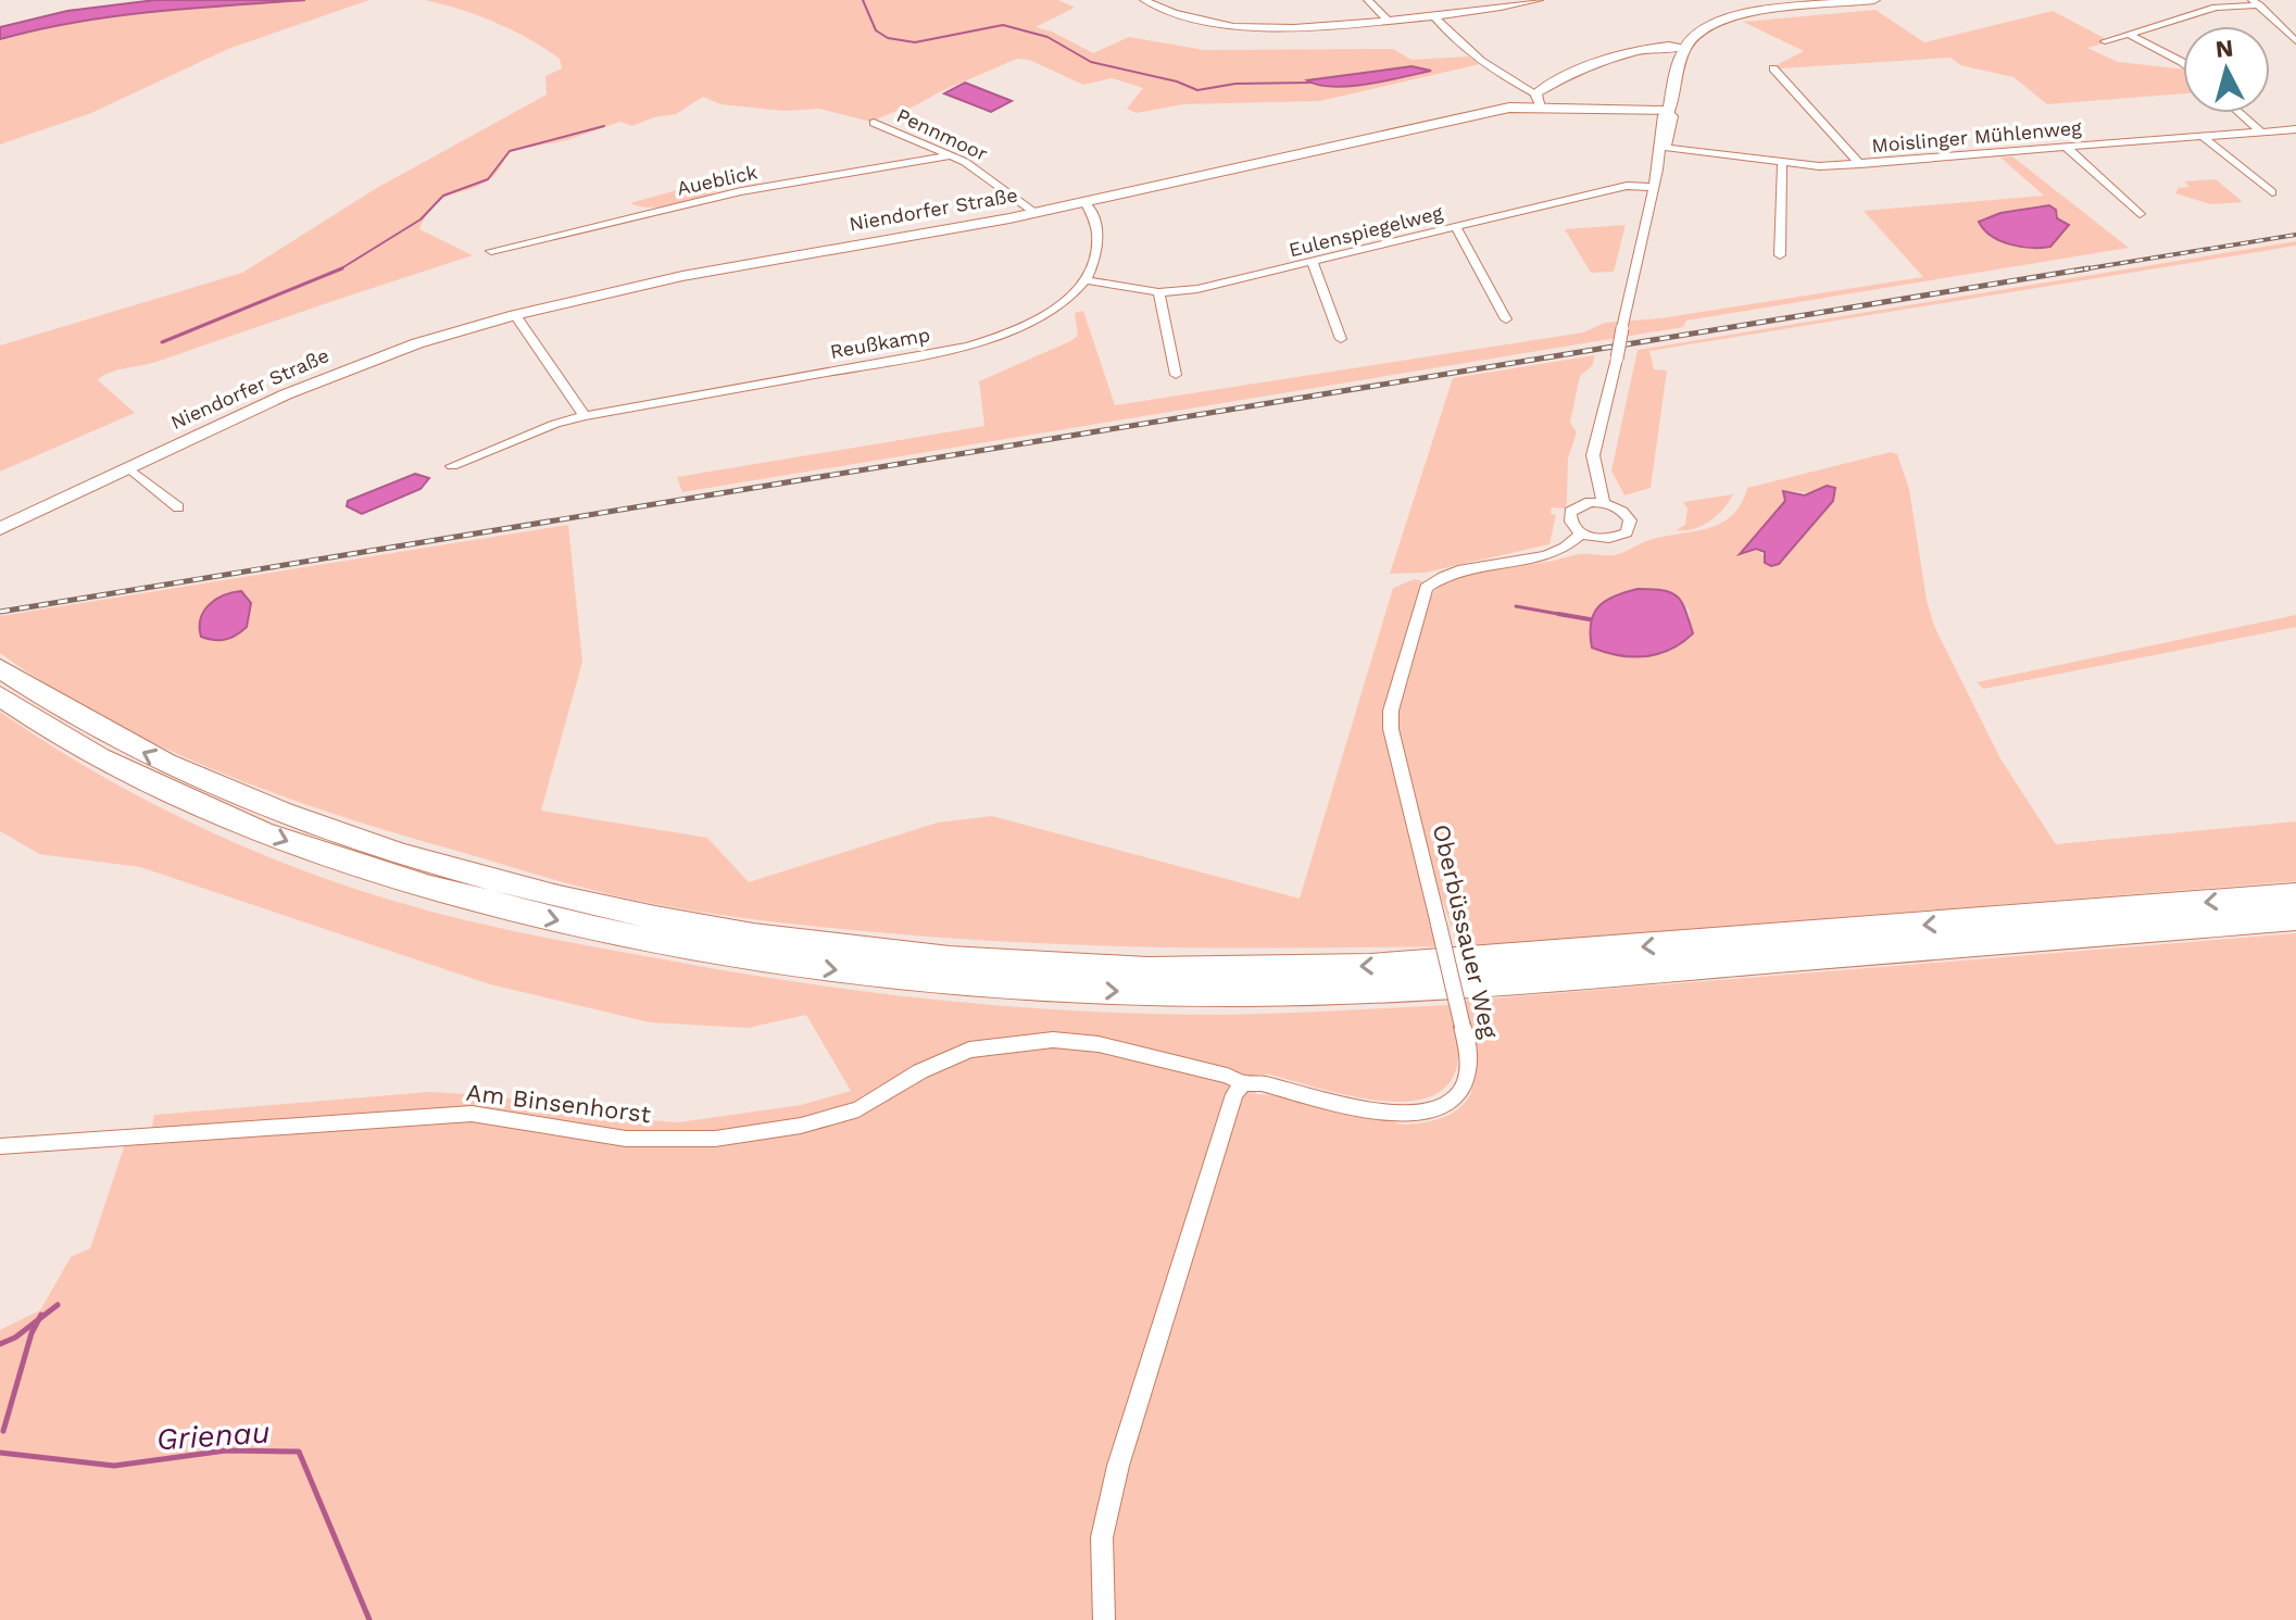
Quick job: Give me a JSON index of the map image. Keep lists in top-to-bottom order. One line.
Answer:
{"streets":{"main road":["Niendorfer Straße"],"street":["Pennmoor","Moislinger Mühlenweg","Aueblick","Eulenspiegelweg","Reußkamp","Oberbüssauer Weg","Am Binsenhorst"]},"crossings":[["Pennmoor","Aueblick"],["Pennmoor","Niendorfer Straße"],["Niendorfer Straße","Reußkamp"],["Eulenspiegelweg","Reußkamp"],["Oberbüssauer Weg","Am Binsenhorst"]],"water":["Grienau"],"north":"top"}
